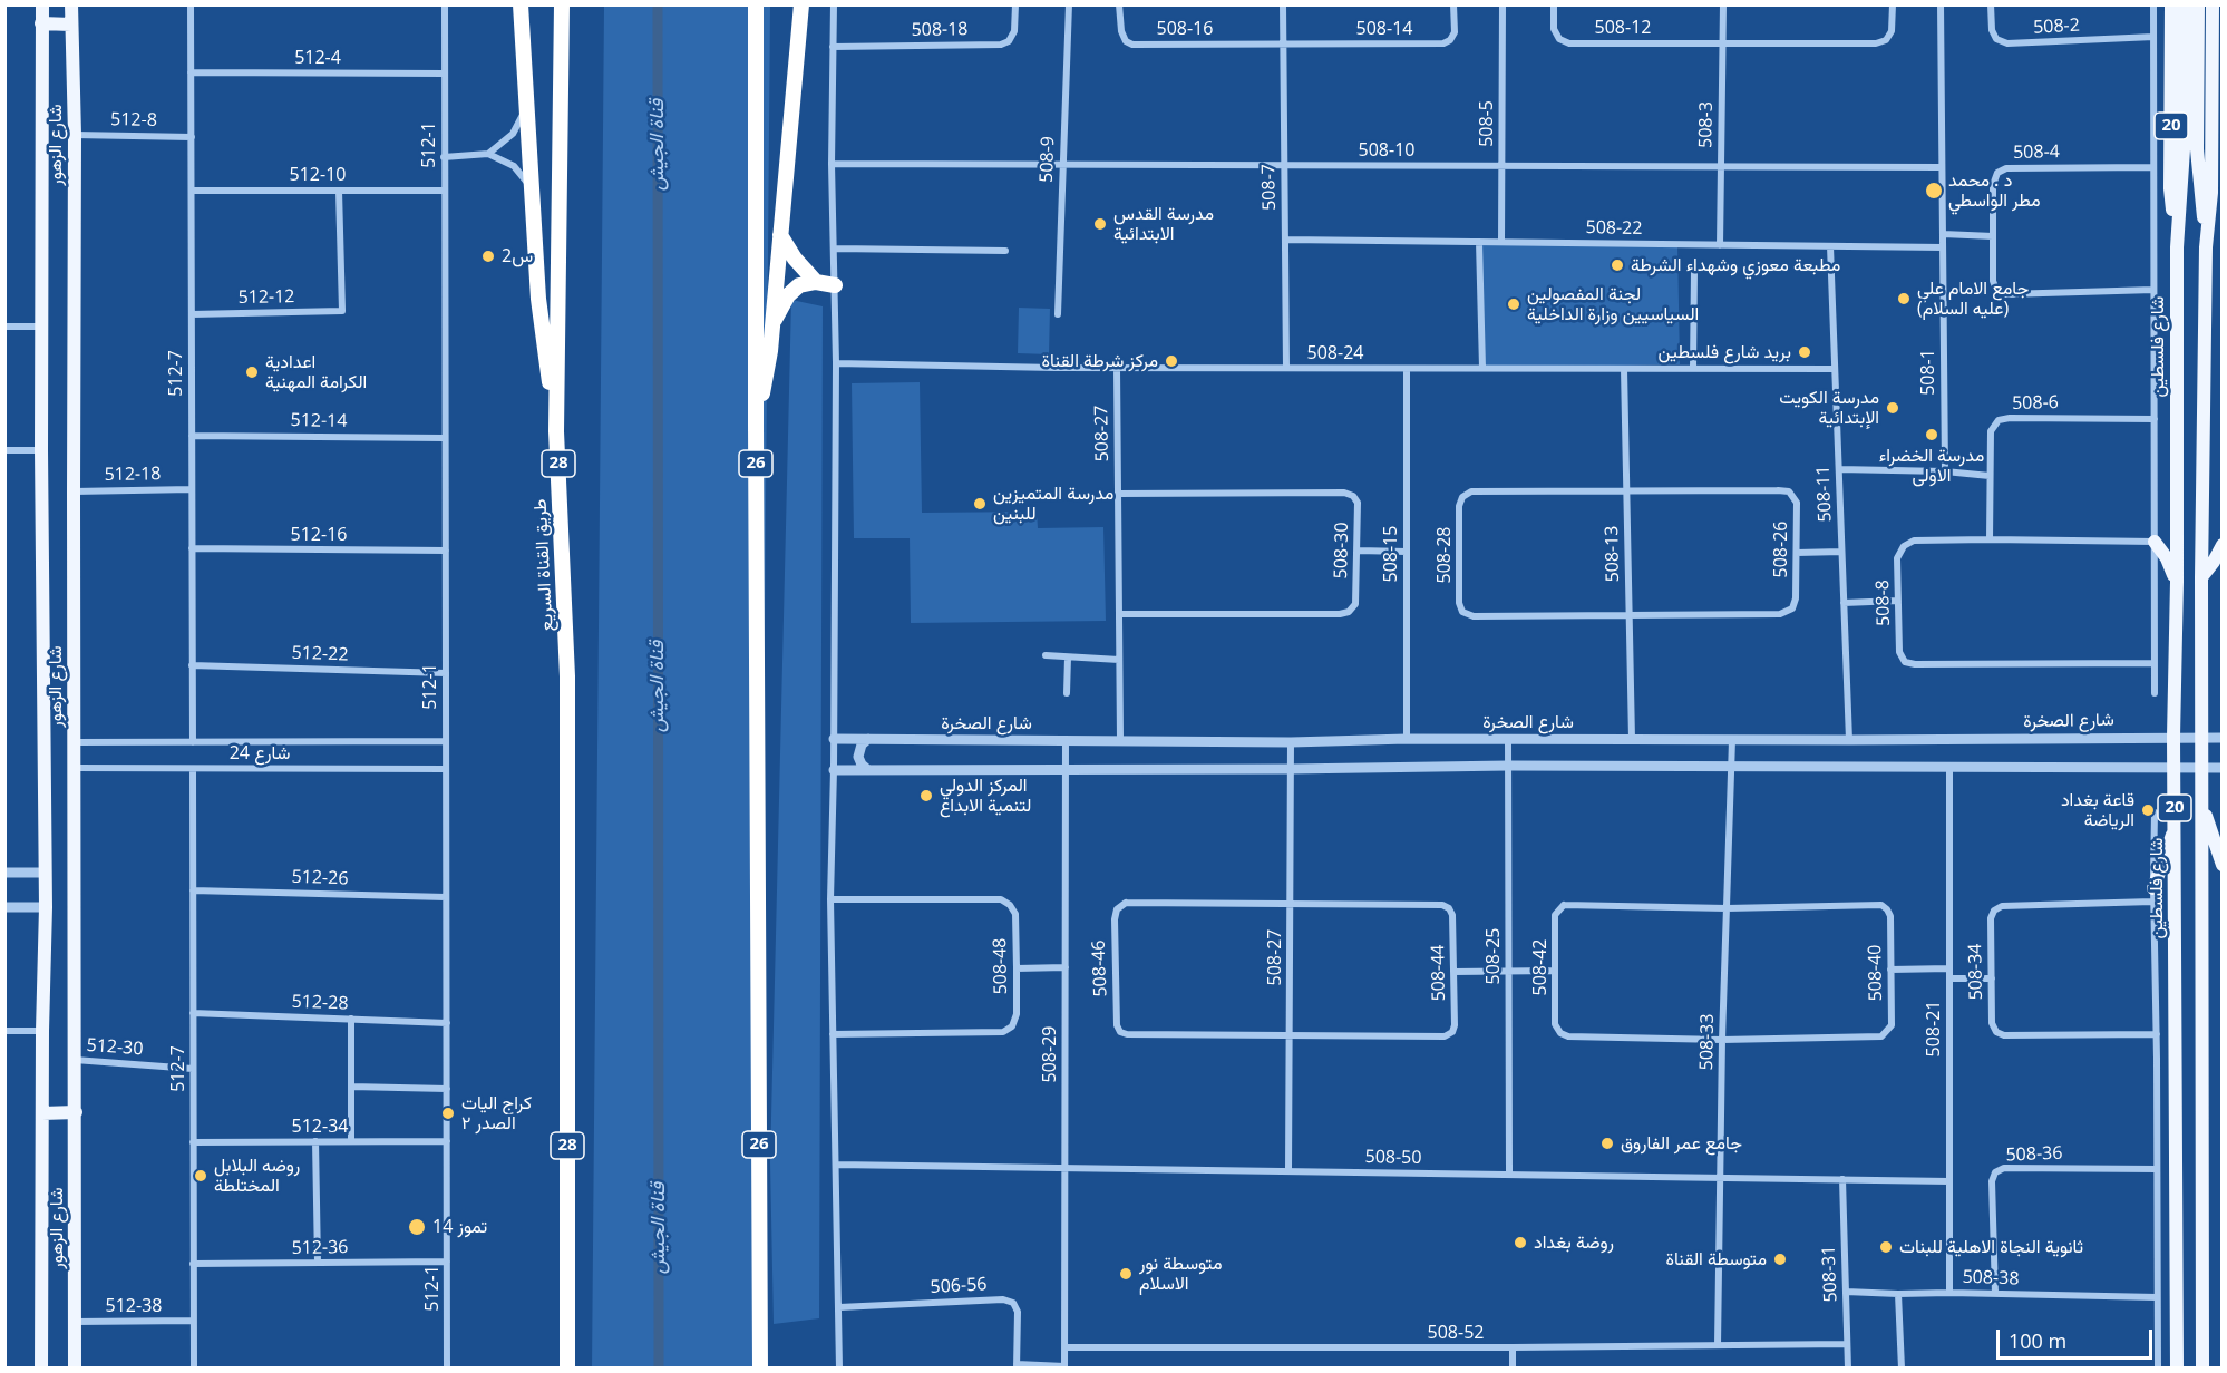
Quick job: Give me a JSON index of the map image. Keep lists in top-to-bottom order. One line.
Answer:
{"streets":{"highway":["28","26","طريق القناة السريع"],"main road":["20","شارع الزهور","شارع فلسطين"],"street":["508-2","508-12","508-16","508-14","508-18","512-4","512-8","508-5","508-3","512-1","508-10","508-4","508-9","512-10","508-7","508-22","512-12","508-24","508-1","512-7","508-6","512-14","508-27","512-18","508-11","512-16","508-26","508-30","508-15","508-13","508-28","508-8","512-22","شارع الصخرة","شارع 24","512-26","508-25","508-48","508-42","508-46","508-34","508-44","508-40","512-28","508-21","508-33","512-30","508-29","512-34","508-36","508-50","512-36","508-31","508-38","506-56","512-38","508-52"]},"crossings":[["508-12","508-3"],["508-16","508-14"],["508-16","508-7"],["508-14","508-7"],["512-4","512-1"],["512-4","512-7"],["512-8","شارع الزهور"],["512-8","512-7"],["508-5","508-10"],["508-5","508-22"],["508-3","508-10"],["508-3","508-22"],["شارع الزهور","512-18"],["شارع الزهور","شارع 24"],["شارع الزهور","512-30"],["شارع الزهور","512-38"],["512-1","512-10"],["512-1","512-14"],["512-1","512-16"],["512-1","512-22"],["512-1","شارع 24"],["512-1","512-26"],["512-1","512-28"],["512-1","512-34"],["512-1","512-36"],["508-10","508-9"],["508-10","508-7"],["508-10","508-1"],["512-10","512-12"],["512-10","512-7"],["508-7","508-22"],["508-7","508-24"],["508-22","508-1"],["508-22","508-11"],["512-12","512-7"],["شارع فلسطين","شارع الصخرة"],["508-24","508-27"],["508-24","508-11"],["508-24","508-15"],["508-24","508-13"],["512-7","512-14"],["512-7","512-18"],["512-7","512-16"],["512-7","512-22"],["512-7","شارع 24"],["512-7","512-26"],["512-7","512-28"],["512-7","512-30"],["512-7","512-34"],["512-7","512-36"],["512-7","512-38"],["508-6","508-8"],["508-27","508-30"],["508-27","شارع الصخرة"],["508-27","508-46"],["508-27","508-44"],["508-27","508-50"],["508-11","شارع الصخرة"],["508-26","508-13"],["508-26","508-28"],["508-15","شارع الصخرة"],["508-13","508-28"],["508-13","شارع الصخرة"],["شارع الصخرة","508-25"],["شارع الصخرة","508-33"],["شارع الصخرة","508-29"],["508-25","508-50"],["508-42","508-40"],["508-42","508-33"],["508-46","508-44"],["508-40","508-33"],["508-21","508-50"],["508-21","508-38"],["508-33","508-50"],["508-33","508-52"],["508-29","508-50"],["508-29","508-52"],["508-36","508-38"],["508-50","508-31"],["508-31","508-38"],["508-31","508-52"]],"water":["قناة الجيش"],"places":["د . محمد مطر الواسطي","مدرسة القدس الابتدائية","س2","مطبعة معوزي وشهداء الشرطة","جامع الامام علي (عليه السلام)","لجنة المفصولين السياسيين وزارة الداخلية","بريد شارع فلسطين","مركز شرطة القناة","اعدادية الكرامة المهنية","مدرسة الكويت الإبتدائية","مدرسة الخضراء الاولى","مدرسة المتميزين للبنين","المركز الدولي لتنمية الابداع","قاعة بغداد الرياضة","كراج اليات الصدر ٢","جامع عمر الفاروق","روضه البلابل المختلطة","14 تموز","روضة بغداد","ثانوية النجاة الاهلية للبنات","متوسطة القناة","متوسطة نور الاسلام"],"scale_bar":"100 m"}
